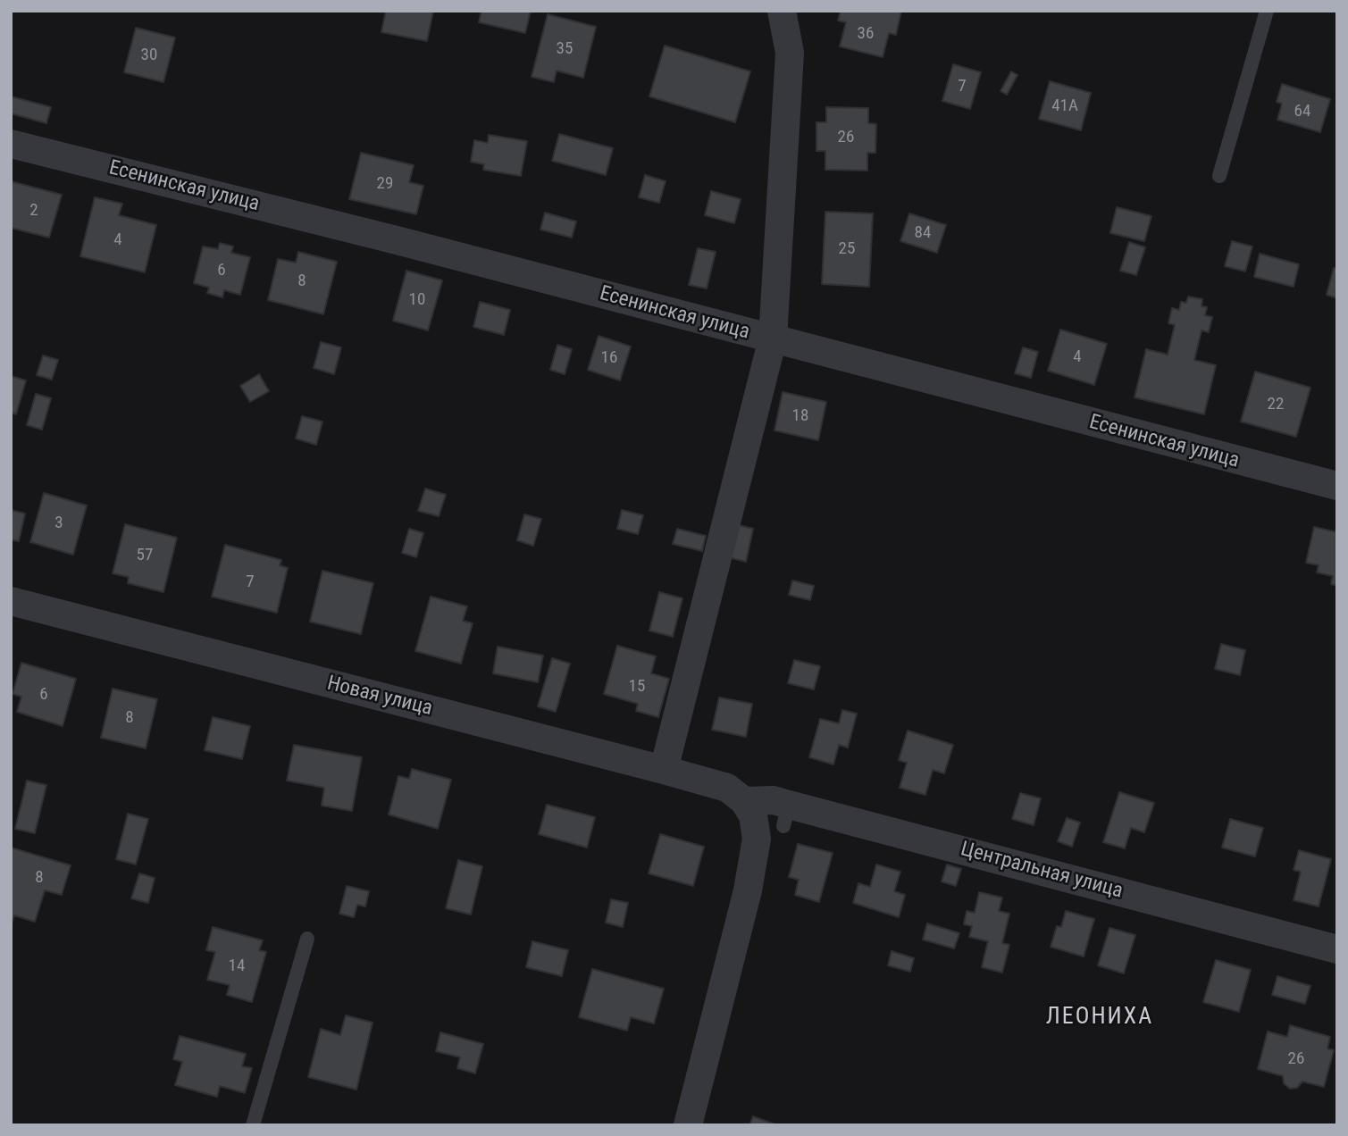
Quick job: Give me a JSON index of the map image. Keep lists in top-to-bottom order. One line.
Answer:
{"streets":{"street":["Есенинская улица","Новая улица","Центральная улица"]},"crossings":[["Новая улица","Центральная улица"]],"districts":["ЛЕОНИХА"],"house_numbers":["36","35","30","7","41А","64","26","29","2","84","4","25","6","8","10","4","16","22","18","3","57","7","15","6","8","8","14","26"]}
